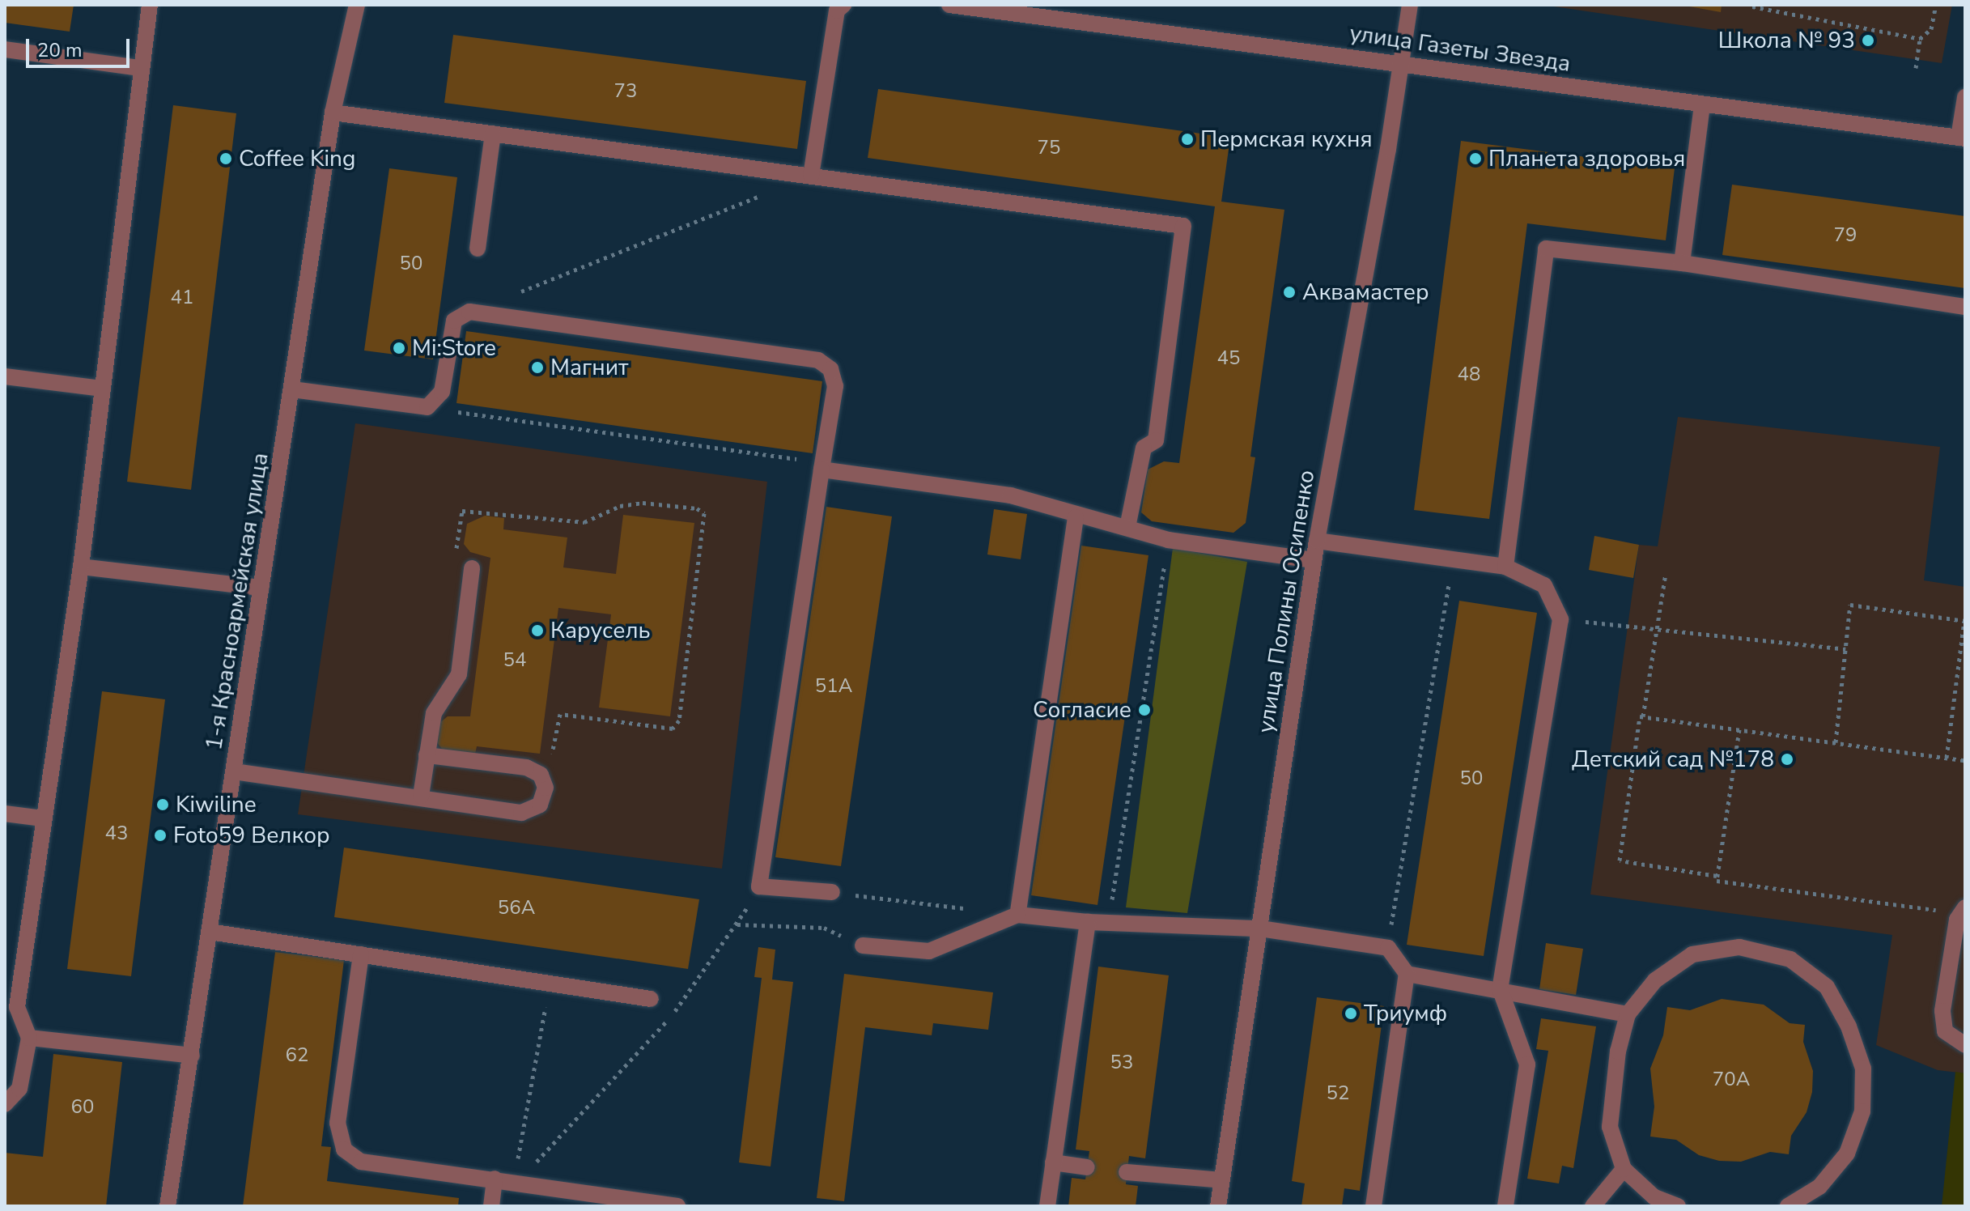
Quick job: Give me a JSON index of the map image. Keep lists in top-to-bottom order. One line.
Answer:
{"streets":{"street":["улица Газеты Звезда","1-я Красноармейская улица","улица Полины Осипенко"]},"crossings":[["улица Газеты Звезда","улица Полины Осипенко"]],"places":["Школа № 93","Пермская кухня","Coffee King","Планета здоровья","Аквамастер","Mi:Store","Магнит","Карусель","Согласие","Детский сад №178","Kiwiline","Foto59 Велкор","Триумф"],"house_numbers":["73","75","79","50","41","45","48","54","51А","50","43","56А","62","53","70А","52","60"],"scale_bar":"20 m"}
